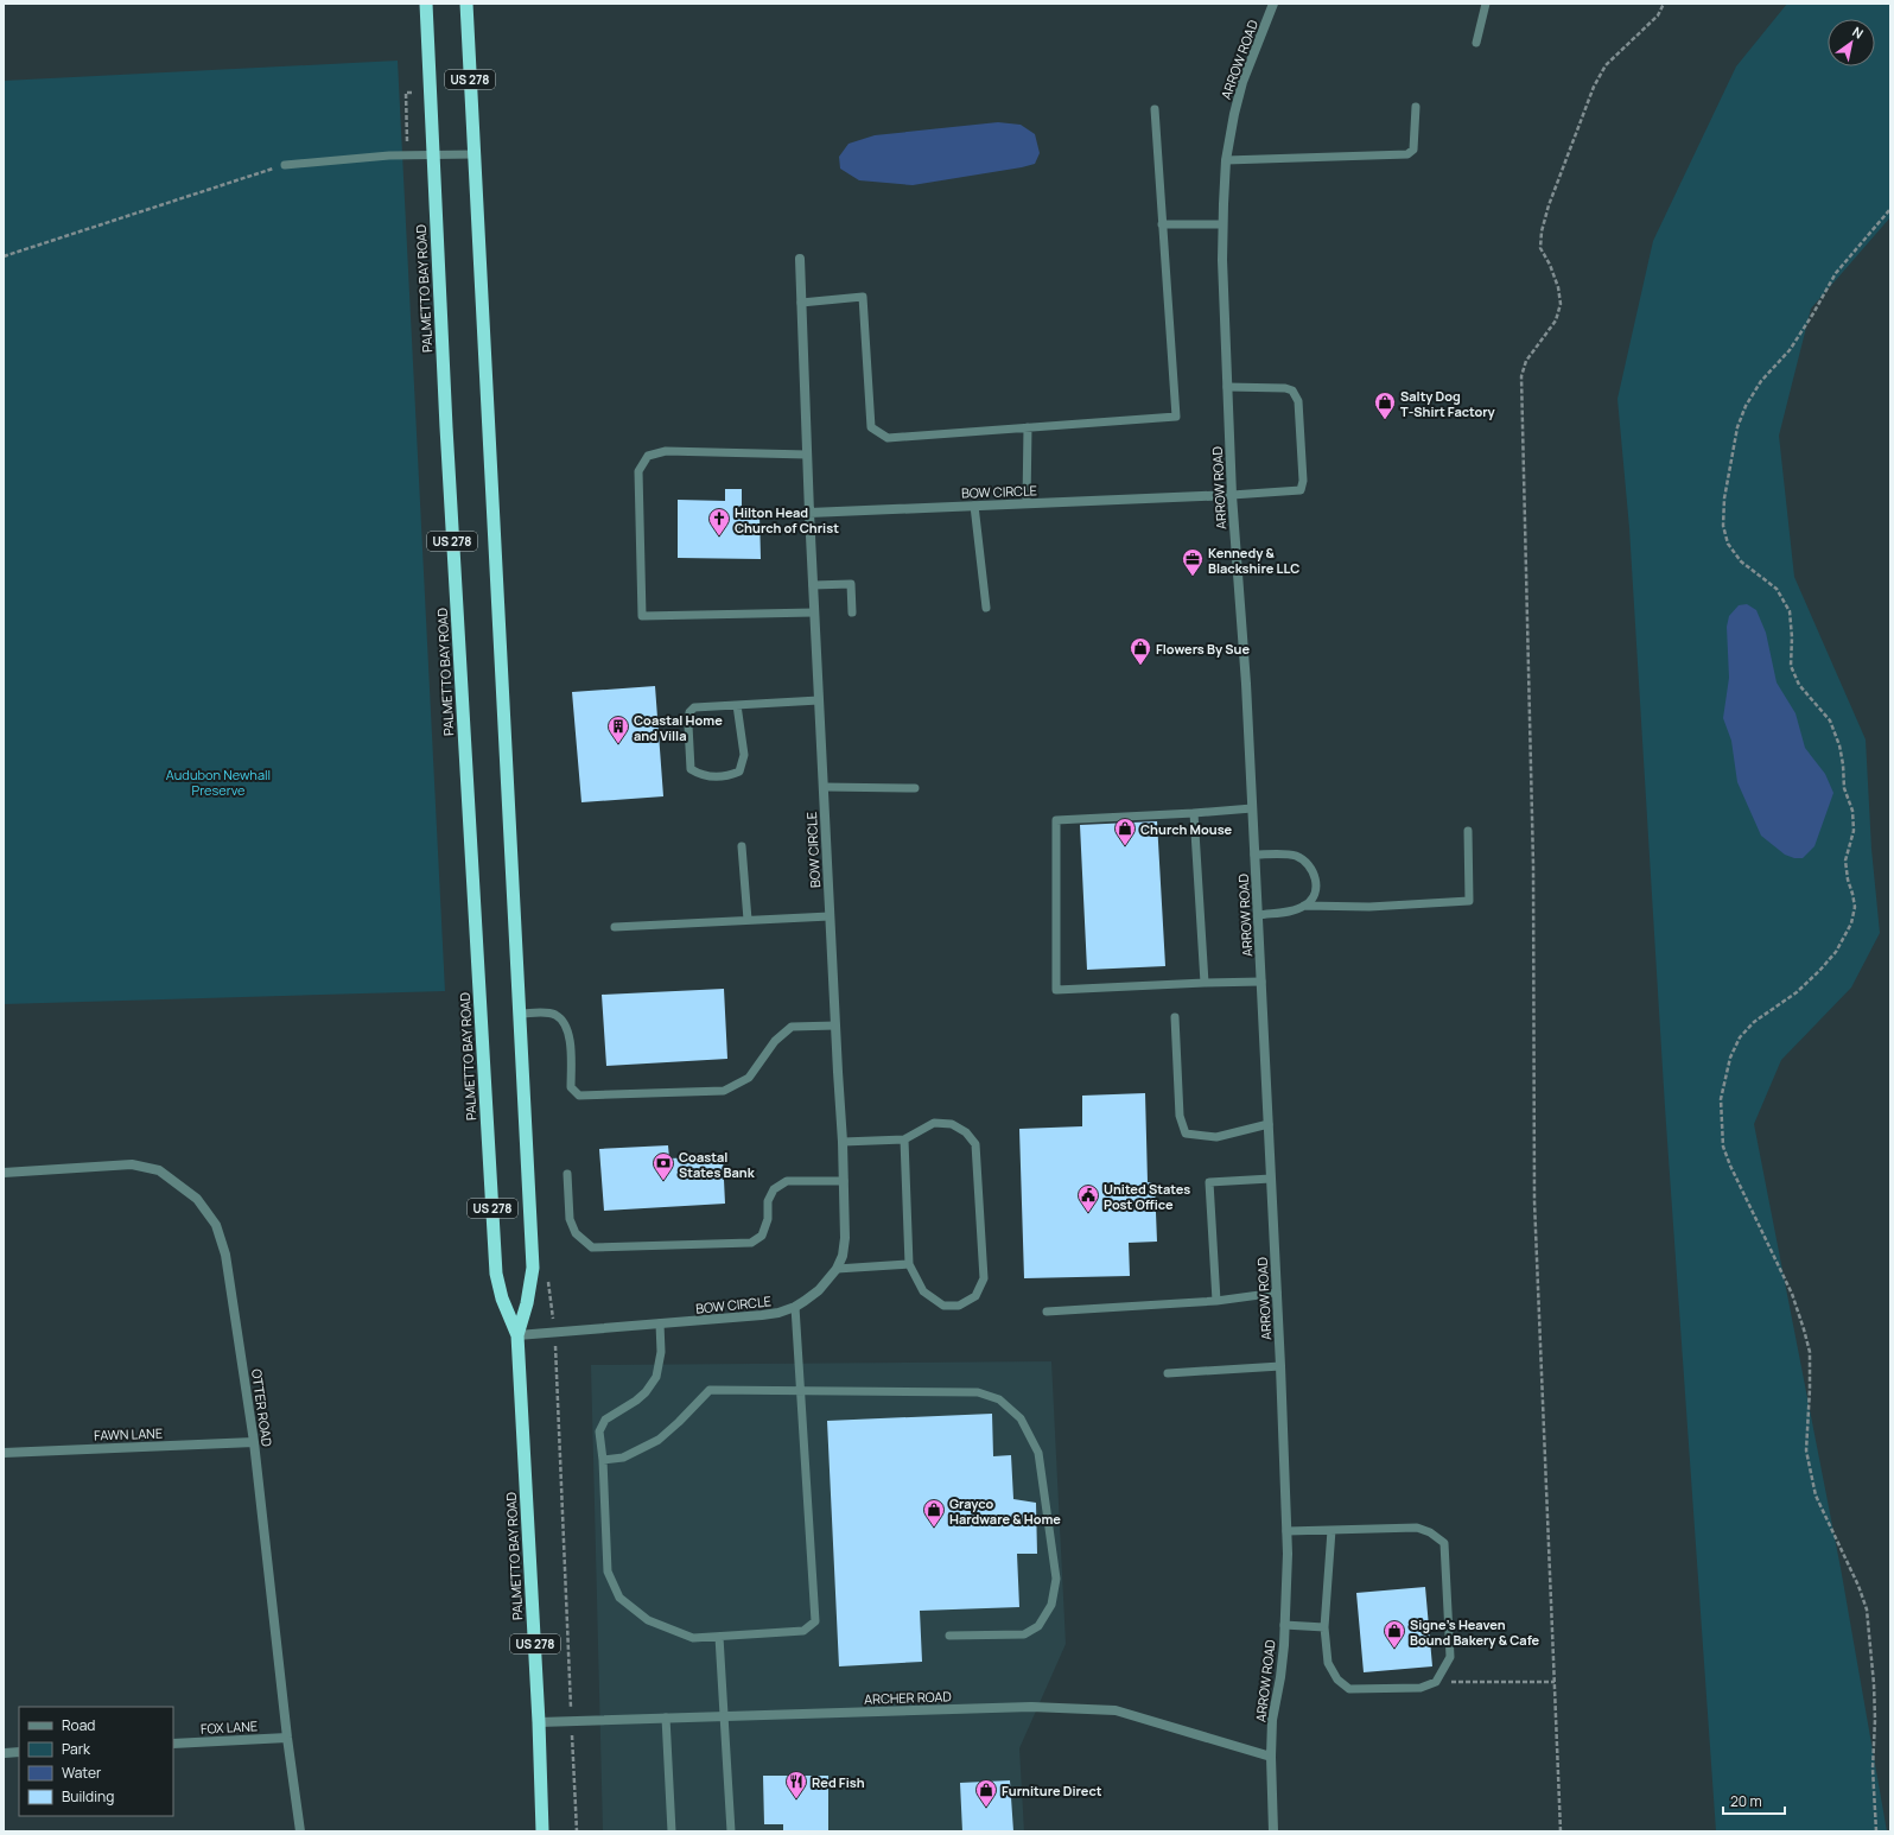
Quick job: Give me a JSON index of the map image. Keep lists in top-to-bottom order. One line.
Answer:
{"streets":{"highway":["US 278","PALMETTO BAY ROAD"],"street":["ARROW ROAD","BOW CIRCLE","OTTER ROAD","FAWN LANE","ARCHER ROAD","FOX LANE"]},"crossings":[["ARROW ROAD","BOW CIRCLE"],["ARROW ROAD","ARCHER ROAD"],["PALMETTO BAY ROAD","BOW CIRCLE"],["PALMETTO BAY ROAD","ARCHER ROAD"],["OTTER ROAD","FAWN LANE"],["OTTER ROAD","FOX LANE"]],"parks":["Audubon Newhall Preserve"],"places":{"shop":["Salty Dog T-Shirt Factory","Flowers By Sue","Church Mouse","Grayco Hardware & Home","Signe's Heaven Bound Bakery & Cafe","Furniture Direct"],"church":["Hilton Head Church of Christ"],"office":["Kennedy & Blackshire LLC"],"building":["Coastal Home and Villa"],"bank":["Coastal States Bank"],"public building":["United States Post Office"],"restaurant":["Red Fish"]},"legend":["Road","Park","Water","Building"],"scale_bar":"20 m","north":"top right"}
